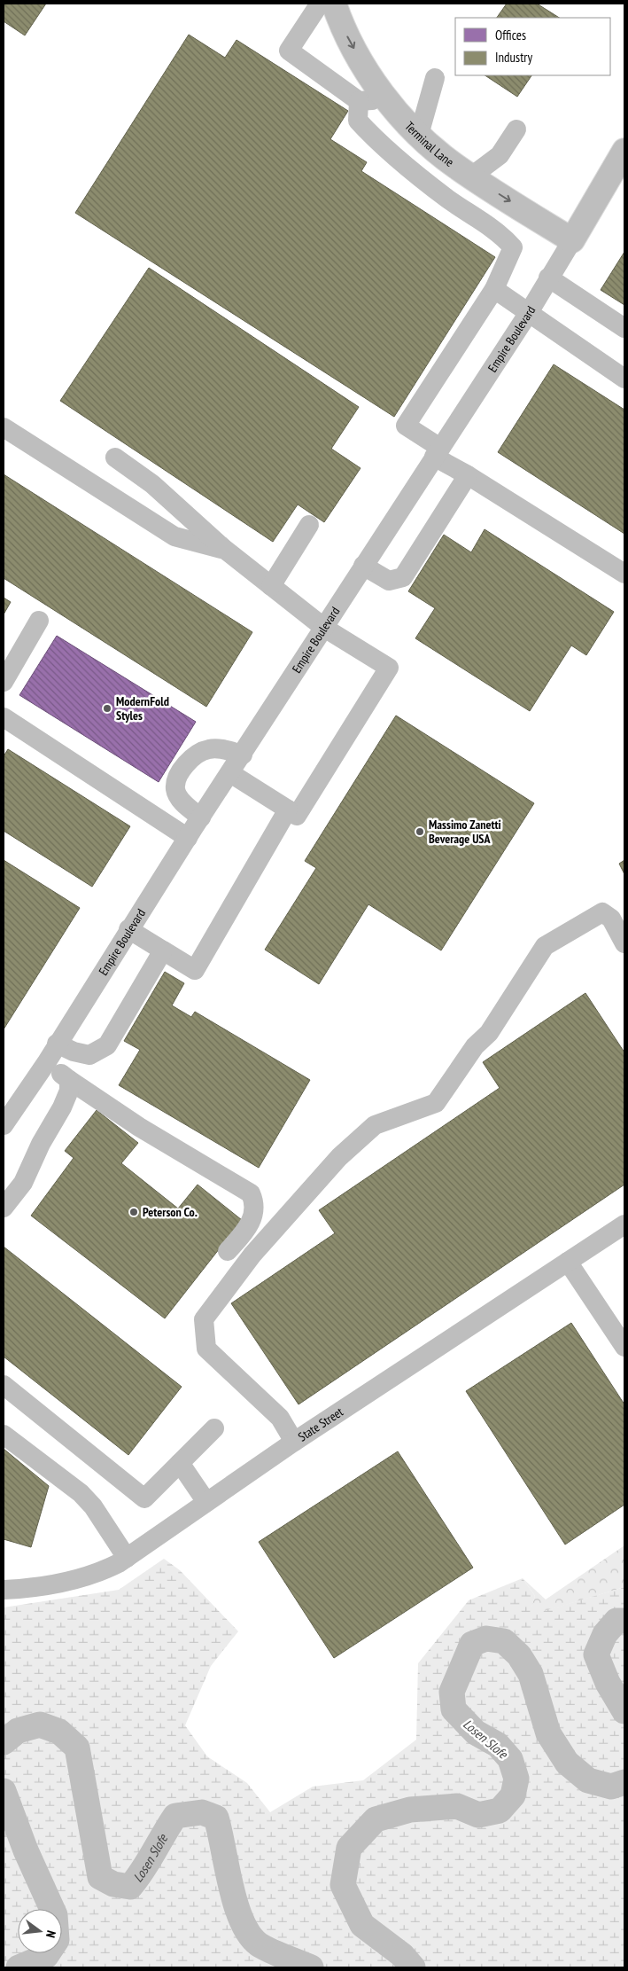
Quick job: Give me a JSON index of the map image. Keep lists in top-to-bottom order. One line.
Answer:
{"streets":{"main road":["Terminal Lane","Empire Boulevard"],"street":["State Street"]},"crossings":[["Terminal Lane","Empire Boulevard"]],"one_way":["Terminal Lane"],"water":["Losen Slofe"],"places":["ModernFold Styles","Massimo Zanetti Beverage USA","Peterson Co."],"legend":["Offices","Industry"],"north":"right"}
